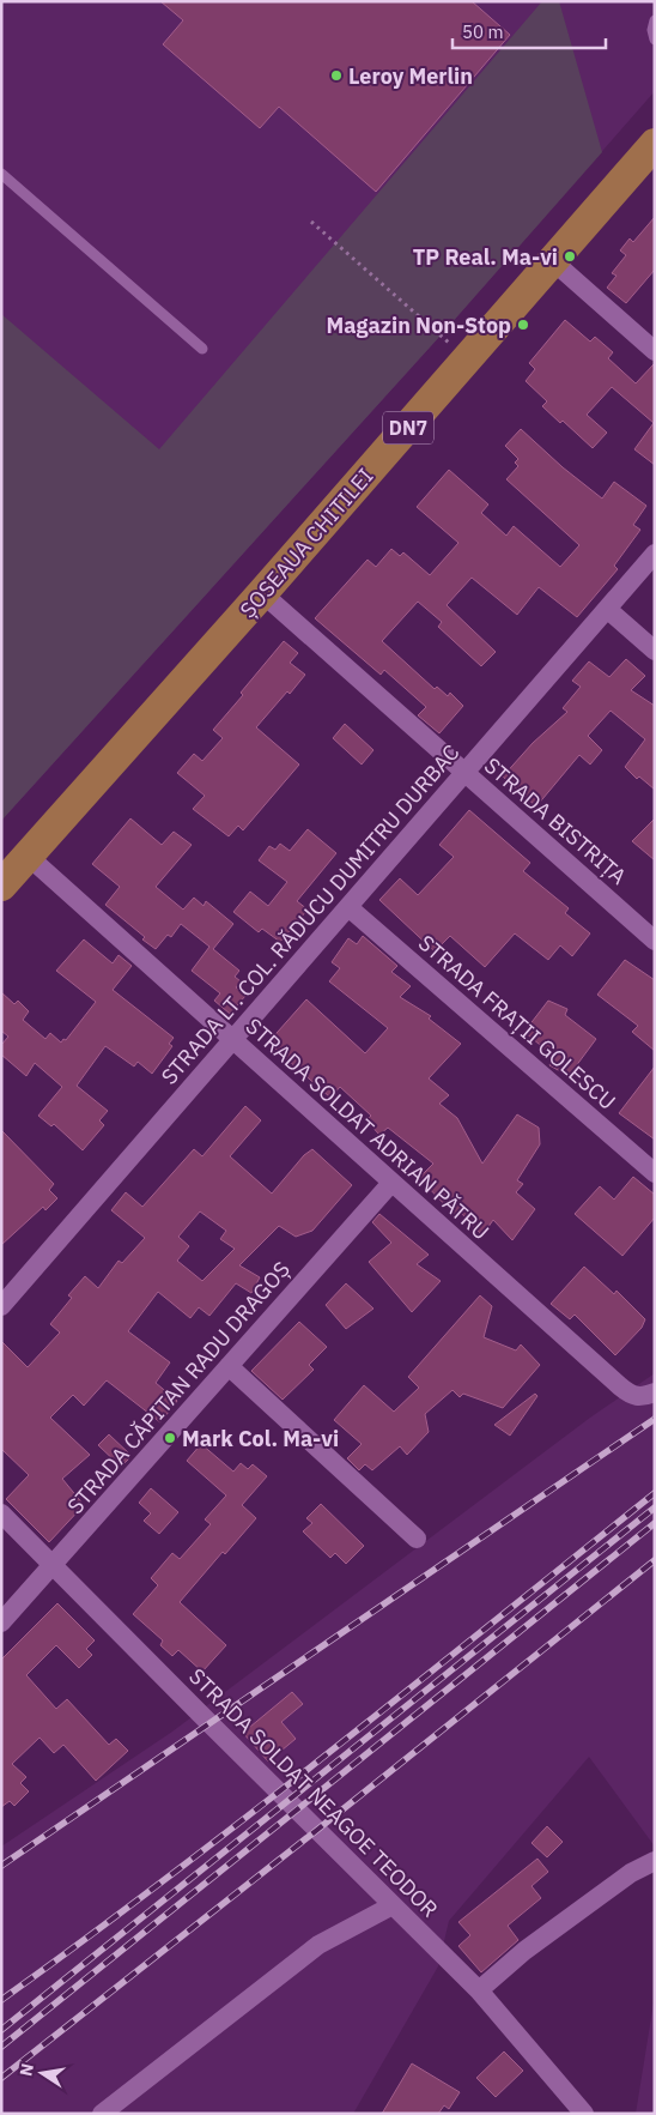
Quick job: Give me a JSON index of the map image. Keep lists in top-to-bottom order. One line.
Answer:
{"streets":{"main road":["DN7","ȘOSEAUA CHITILEI"],"street":["STRADA BISTRIȚA","STRADA LT. COL. RĂDUCU DUMITRU DURBAC","STRADA FRAȚII GOLESCU","STRADA SOLDAT ADRIAN PĂTRU","STRADA CĂPITAN RADU DRAGOȘ","STRADA SOLDAT NEAGOE TEODOR"]},"crossings":[["ȘOSEAUA CHITILEI","STRADA BISTRIȚA"],["ȘOSEAUA CHITILEI","STRADA SOLDAT ADRIAN PĂTRU"],["STRADA BISTRIȚA","STRADA LT. COL. RĂDUCU DUMITRU DURBAC"],["STRADA LT. COL. RĂDUCU DUMITRU DURBAC","STRADA FRAȚII GOLESCU"],["STRADA LT. COL. RĂDUCU DUMITRU DURBAC","STRADA SOLDAT ADRIAN PĂTRU"],["STRADA SOLDAT ADRIAN PĂTRU","STRADA CĂPITAN RADU DRAGOȘ"],["STRADA CĂPITAN RADU DRAGOȘ","STRADA SOLDAT NEAGOE TEODOR"]],"places":["Leroy Merlin","TP Real. Ma-vi","Magazin Non-Stop","Mark Col. Ma-vi"],"scale_bar":"50 m","north":"left"}
